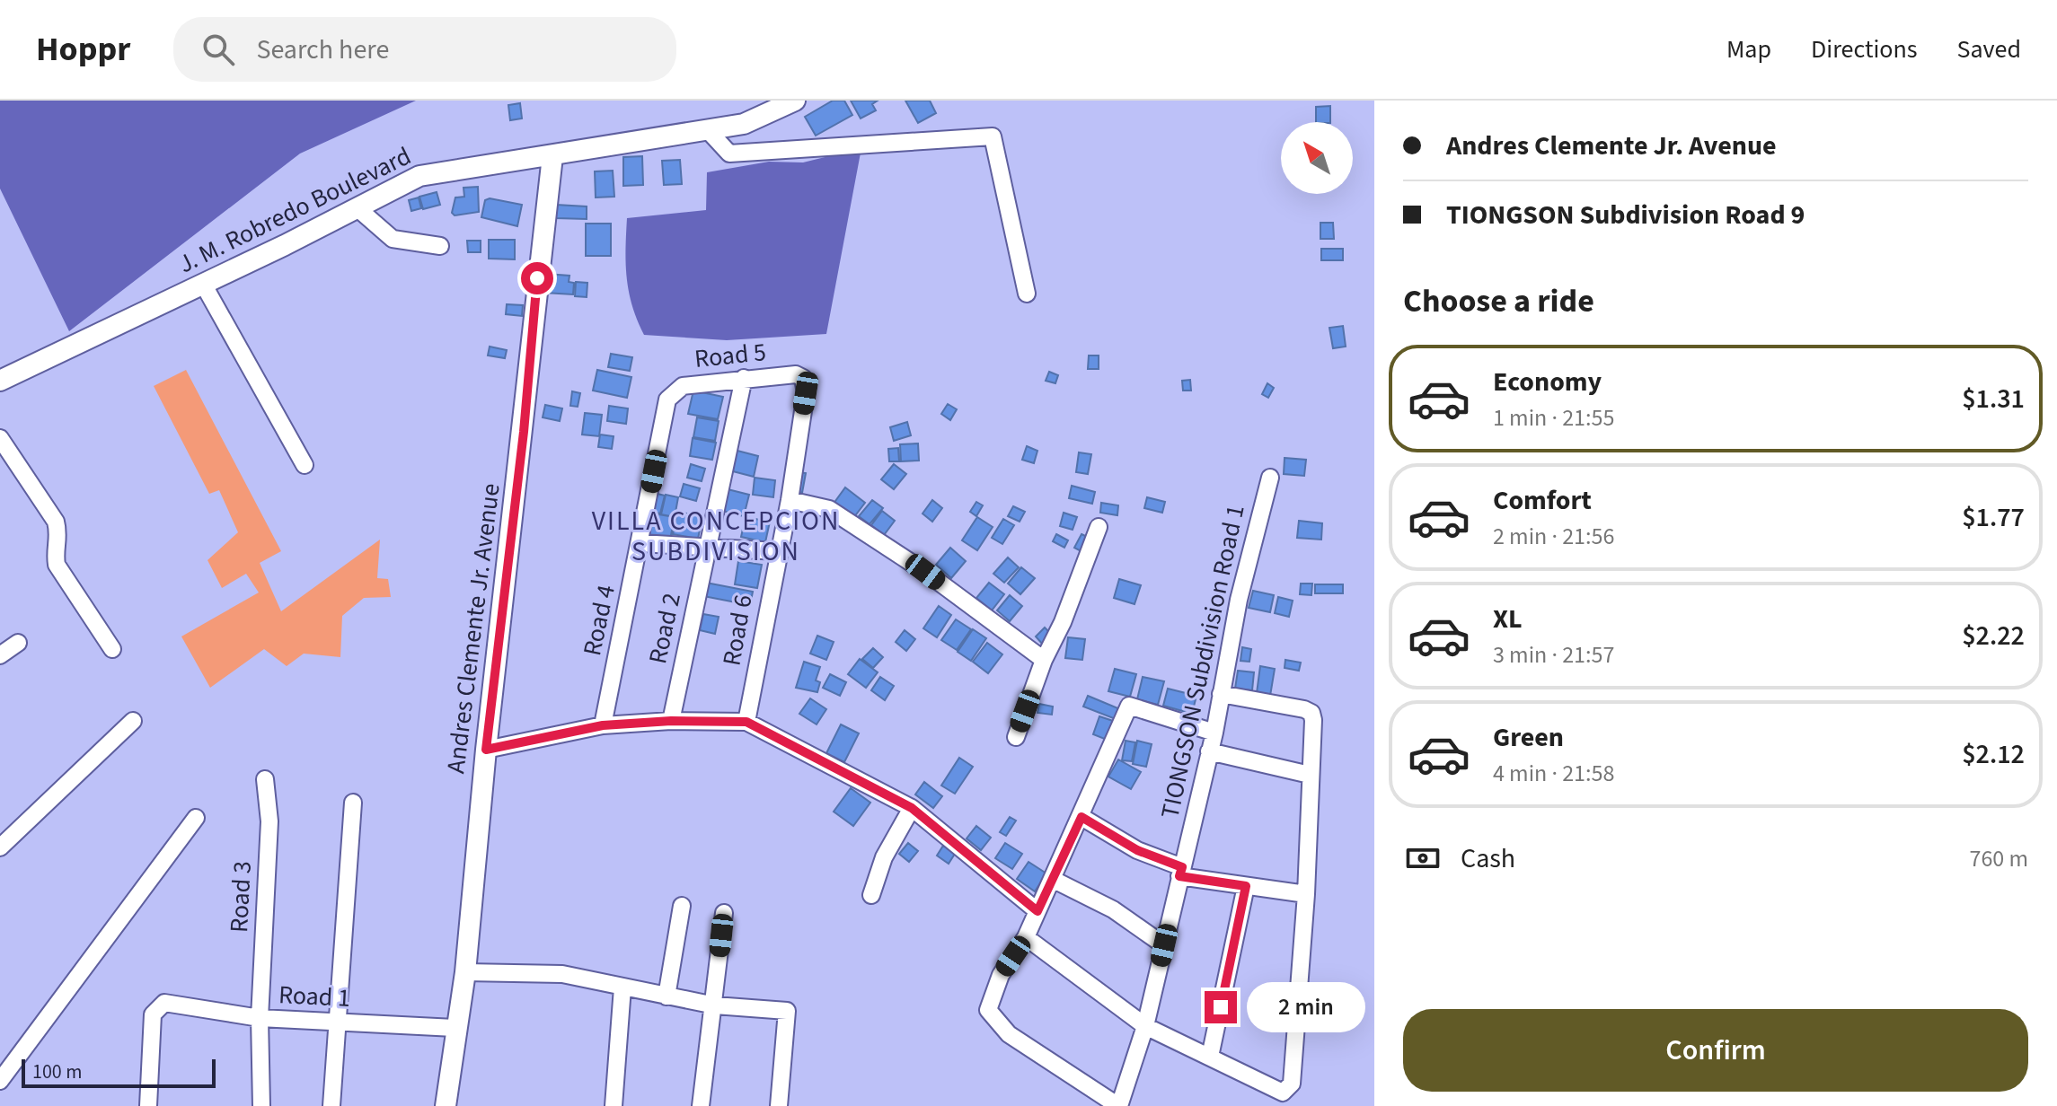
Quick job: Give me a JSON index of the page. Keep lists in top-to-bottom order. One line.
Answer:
{"streets":{"main road":["J. M. Robredo Boulevard","Andres Clemente Jr. Avenue"],"street":["Road 5","Road 4","Road 2","Road 6","TIONGSON Subdivision Road 1","Road 3","Road 1"]},"crossings":[["J. M. Robredo Boulevard","Andres Clemente Jr. Avenue"],["Road 5","Road 4"],["Road 5","Road 2"],["Road 5","Road 6"],["Andres Clemente Jr. Avenue","Road 1"],["Road 3","Road 1"]],"districts":["VILLA CONCEPCION SUBDIVISION"],"scale_bar":"100 m","north":"top left","page":{"header":"Hoppr","search":"Search here","nav":["Map","Directions","Saved"],"banner":["Andres Clemente Jr. Avenue","TIONGSON Subdivision Road 9"],"heading":"Choose a ride","list":[{"name":"Economy","note":"1 min · 21:55","value":"$1.31"},{"name":"Comfort","note":"2 min · 21:56","value":"$1.77"},{"name":"XL","note":"3 min · 21:57","value":"$2.22"},{"name":"Green","note":"4 min · 21:58","value":"$2.12"}],"pay":["Cash","760 m"],"bubble":"2 min","buttons":"Confirm","scale":"100 m"}}
